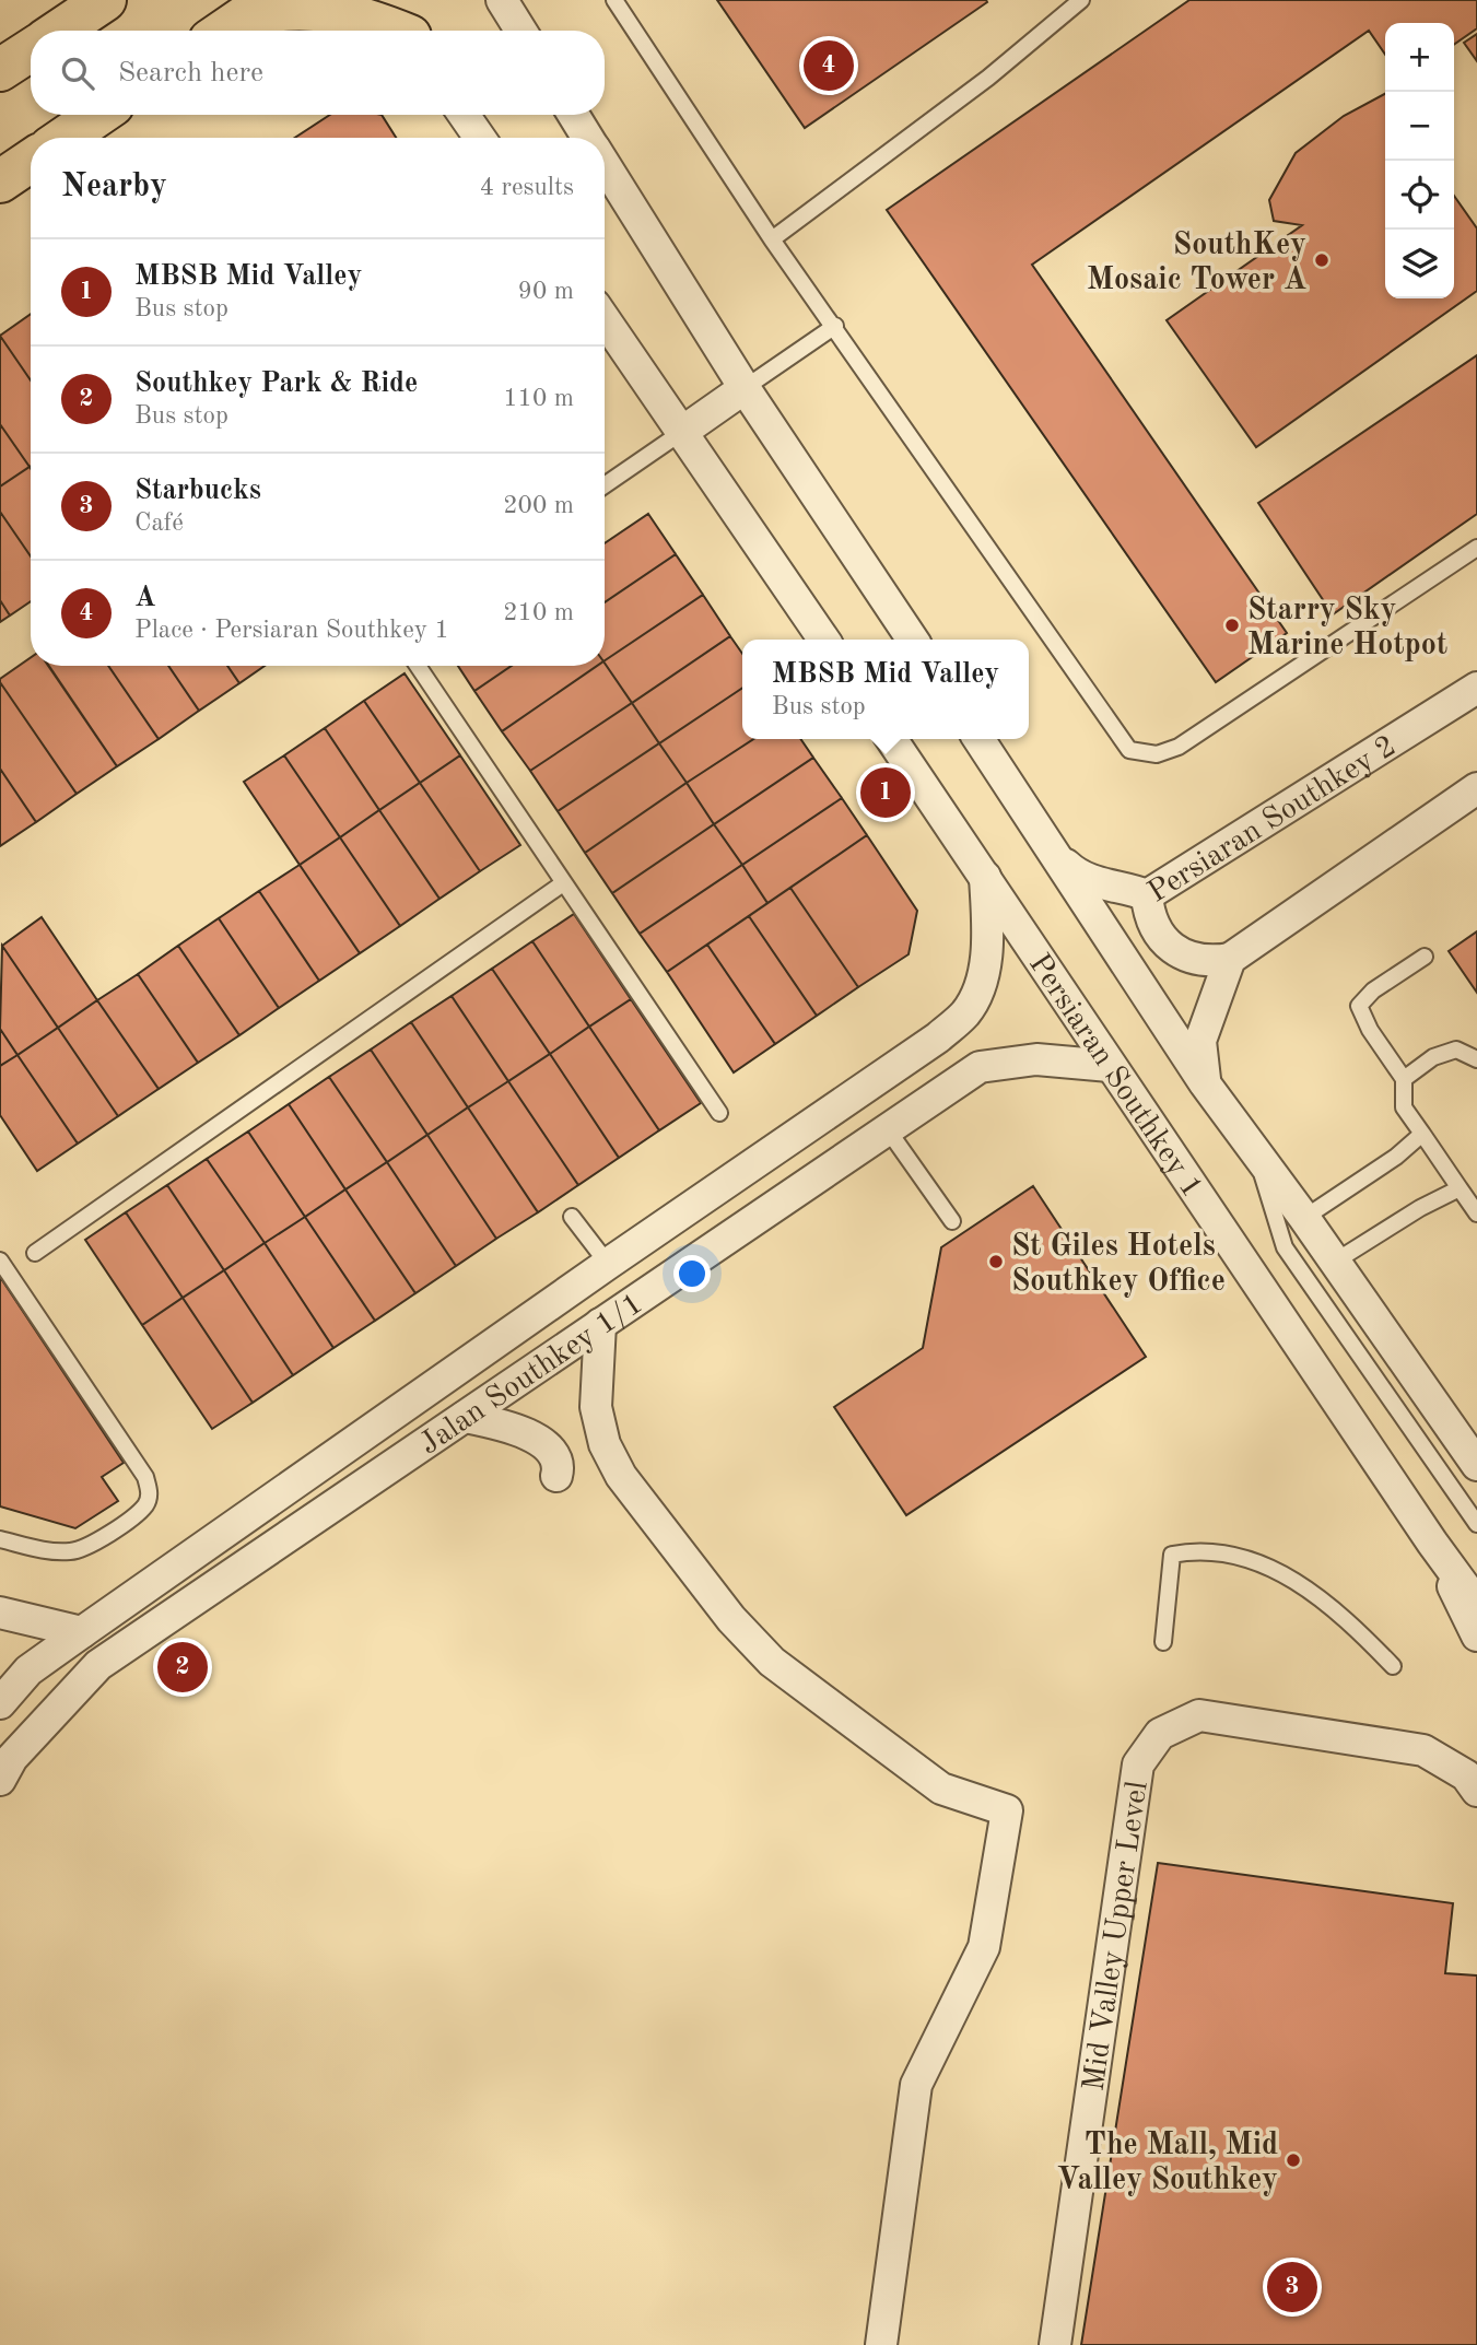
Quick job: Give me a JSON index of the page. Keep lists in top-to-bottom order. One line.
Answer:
{"streets":{"street":["Persiaran Southkey 2","Persiaran Southkey 1","Jalan Southkey 1/1","Mid Valley Upper Level"]},"crossings":[["Persiaran Southkey 1","Jalan Southkey 1/1"]],"places":["SouthKey Mosaic Tower A","Starry Sky Marine Hotpot","St Giles Hotels Southkey Office","The Mall, Mid Valley Southkey"],"page":{"map_buttons":["+","−"],"search":"Search here","pins":["4","1","2","3"],"heading":["Nearby","4 results"],"list":[{"mark":"1","name":"MBSB Mid Valley","note":"Bus stop","value":"90 m"},{"mark":"2","name":"Southkey Park & Ride","note":"Bus stop","value":"110 m"},{"mark":"3","name":"Starbucks","note":"Café","value":"200 m"},{"mark":"4","name":"A","note":"Place · Persiaran Southkey 1","value":"210 m"}],"popup":["MBSB Mid Valley","Bus stop"]}}
